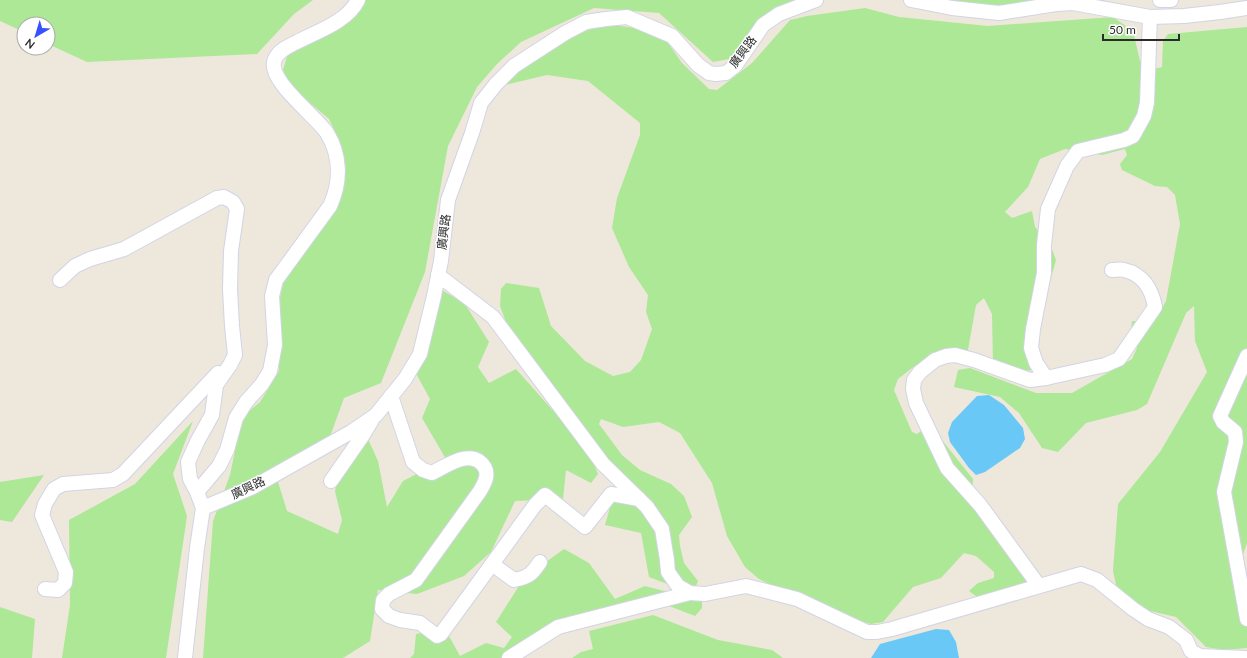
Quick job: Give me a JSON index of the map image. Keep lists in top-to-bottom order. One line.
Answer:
{"streets":{"street":["廣興路"]},"scale_bar":"50 m","north":"bottom left"}
